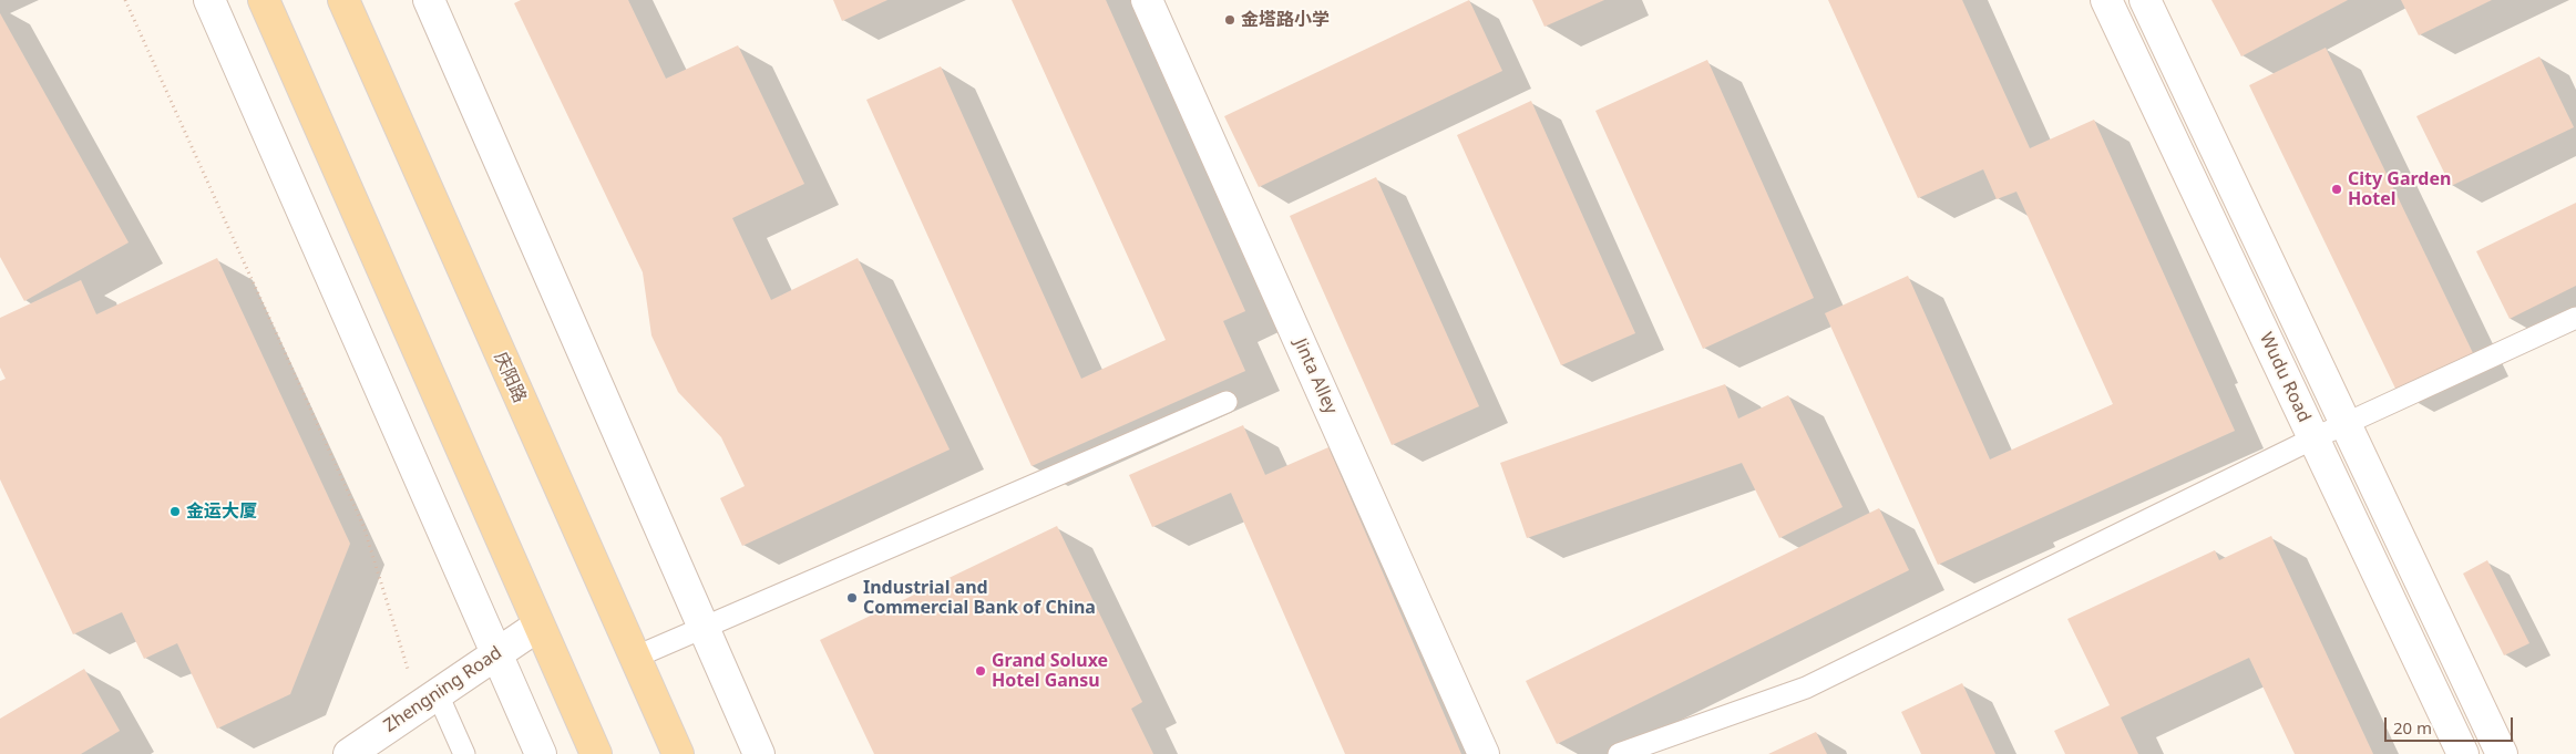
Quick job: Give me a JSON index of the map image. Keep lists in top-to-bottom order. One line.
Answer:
{"streets":{"main road":["庆阳路"],"street":["Jinta Alley","Wudu Road","Zhengning Road"]},"places":["金塔路小学","City Garden Hotel","金运大厦","Industrial and Commercial Bank of China","Grand Soluxe Hotel Gansu"],"scale_bar":"20 m"}
